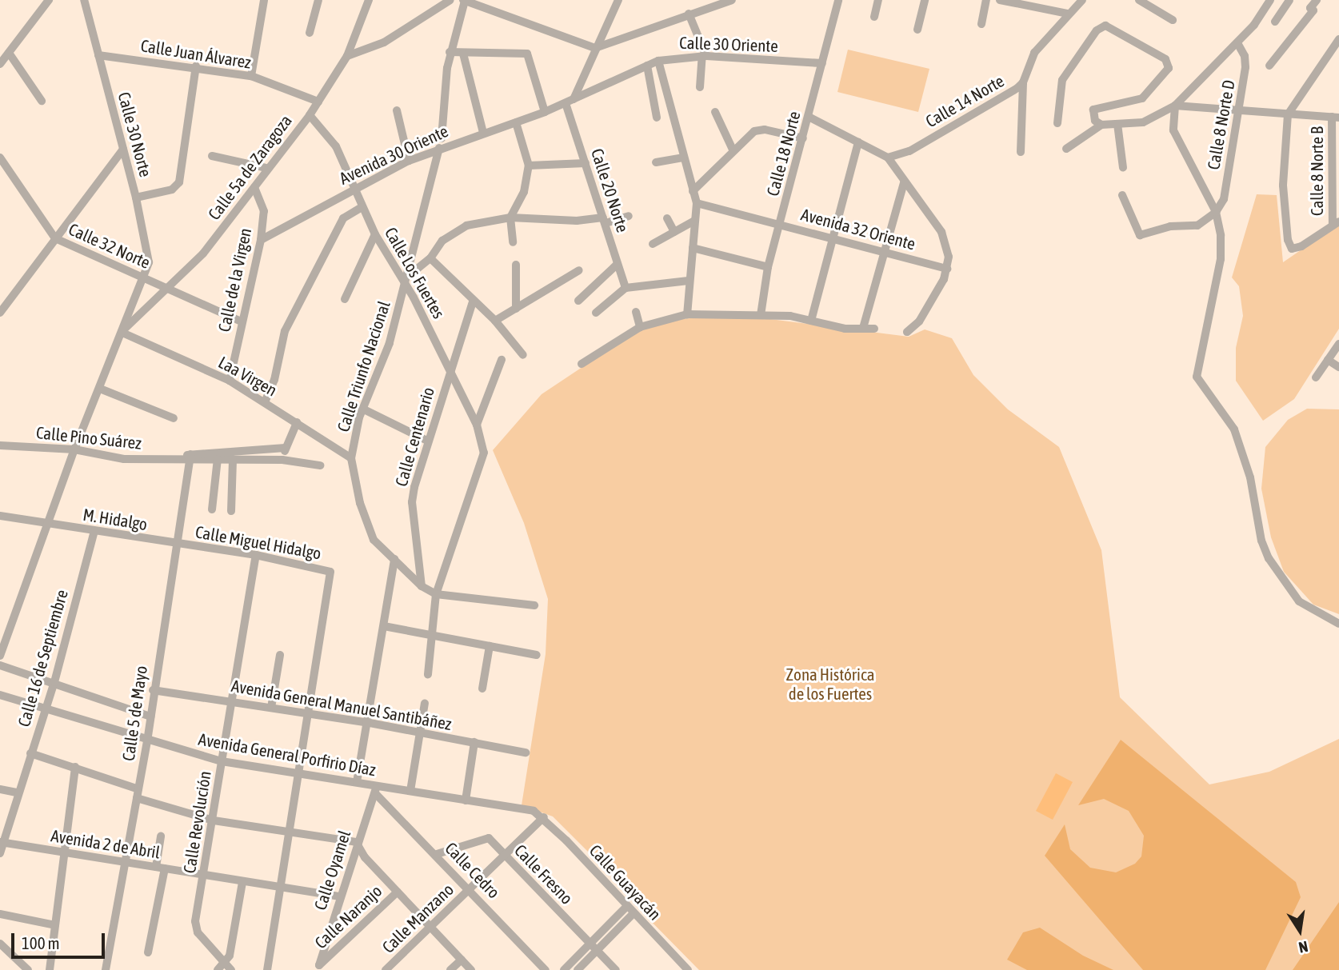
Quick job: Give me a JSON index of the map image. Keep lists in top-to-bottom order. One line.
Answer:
{"streets":{"street":["Calle 30 Oriente","Calle Juan Álvarez","Calle 14 Norte","Calle 8 Norte D","Calle 30 Norte","Calle 18 Norte","Avenida 30 Oriente","Calle 5a de Zaragoza","Calle 8 Norte B","Calle 20 Norte","Avenida 32 Oriente","Calle 32 Norte","Calle Los Fuertes","Calle de la Virgen","Calle Triunfo Nacional","Laa Virgen","Calle Centenario","Calle Pino Suárez","M. Hidalgo","Calle Miguel Hidalgo","Calle 16 de Septiembre","Avenida General Manuel Santibáñez","Calle 5 de Mayo","Avenida General Porfirio Díaz","Calle Revolución","Avenida 2 de Abril","Calle Oyamel","Calle Cedro","Calle Fresno","Calle Guayacán","Calle Naranjo","Calle Manzano"]},"crossings":[["Calle 30 Oriente","Calle 18 Norte"],["Calle 30 Oriente","Avenida 30 Oriente"],["Calle 30 Oriente","Calle 20 Norte"],["Calle Juan Álvarez","Calle 30 Norte"],["Calle Juan Álvarez","Calle 5a de Zaragoza"],["Calle 30 Norte","Calle 5a de Zaragoza"],["Calle 30 Norte","Calle 32 Norte"],["Calle 30 Norte","Laa Virgen"],["Calle 18 Norte","Avenida 32 Oriente"],["Avenida 30 Oriente","Calle Los Fuertes"],["Avenida 30 Oriente","Calle de la Virgen"],["Calle 5a de Zaragoza","Calle 32 Norte"],["Calle 5a de Zaragoza","Calle Los Fuertes"],["Calle 5a de Zaragoza","Calle de la Virgen"],["Calle 5a de Zaragoza","Laa Virgen"],["Calle 5a de Zaragoza","Calle Pino Suárez"],["Calle 5a de Zaragoza","M. Hidalgo"],["Calle 32 Norte","Calle de la Virgen"],["Calle Los Fuertes","Calle Triunfo Nacional"],["Calle Los Fuertes","Calle Centenario"],["Calle de la Virgen","Laa Virgen"],["Calle Triunfo Nacional","Laa Virgen"],["Calle Pino Suárez","Calle 5 de Mayo"],["M. Hidalgo","Calle Miguel Hidalgo"],["M. Hidalgo","Calle 16 de Septiembre"],["M. Hidalgo","Calle 5 de Mayo"],["Calle Miguel Hidalgo","Avenida General Manuel Santibáñez"],["Calle Miguel Hidalgo","Calle 5 de Mayo"],["Calle Miguel Hidalgo","Calle Revolución"],["Calle 16 de Septiembre","Avenida General Porfirio Díaz"],["Calle 16 de Septiembre","Avenida 2 de Abril"],["Avenida General Manuel Santibáñez","Calle 5 de Mayo"],["Avenida General Manuel Santibáñez","Calle Revolución"],["Calle 5 de Mayo","Avenida General Porfirio Díaz"],["Calle 5 de Mayo","Avenida 2 de Abril"],["Avenida General Porfirio Díaz","Calle Revolución"],["Avenida General Porfirio Díaz","Calle Oyamel"],["Avenida General Porfirio Díaz","Calle Cedro"],["Avenida General Porfirio Díaz","Calle Guayacán"],["Avenida General Porfirio Díaz","Calle Manzano"],["Calle Revolución","Avenida 2 de Abril"],["Avenida 2 de Abril","Calle Oyamel"],["Calle Oyamel","Calle Cedro"],["Calle Oyamel","Calle Naranjo"],["Calle Cedro","Calle Fresno"],["Calle Cedro","Calle Manzano"],["Calle Fresno","Calle Manzano"],["Calle Guayacán","Calle Manzano"]],"parks":["Zona Histórica de los Fuertes"],"scale_bar":"100 m","north":"bottom"}
